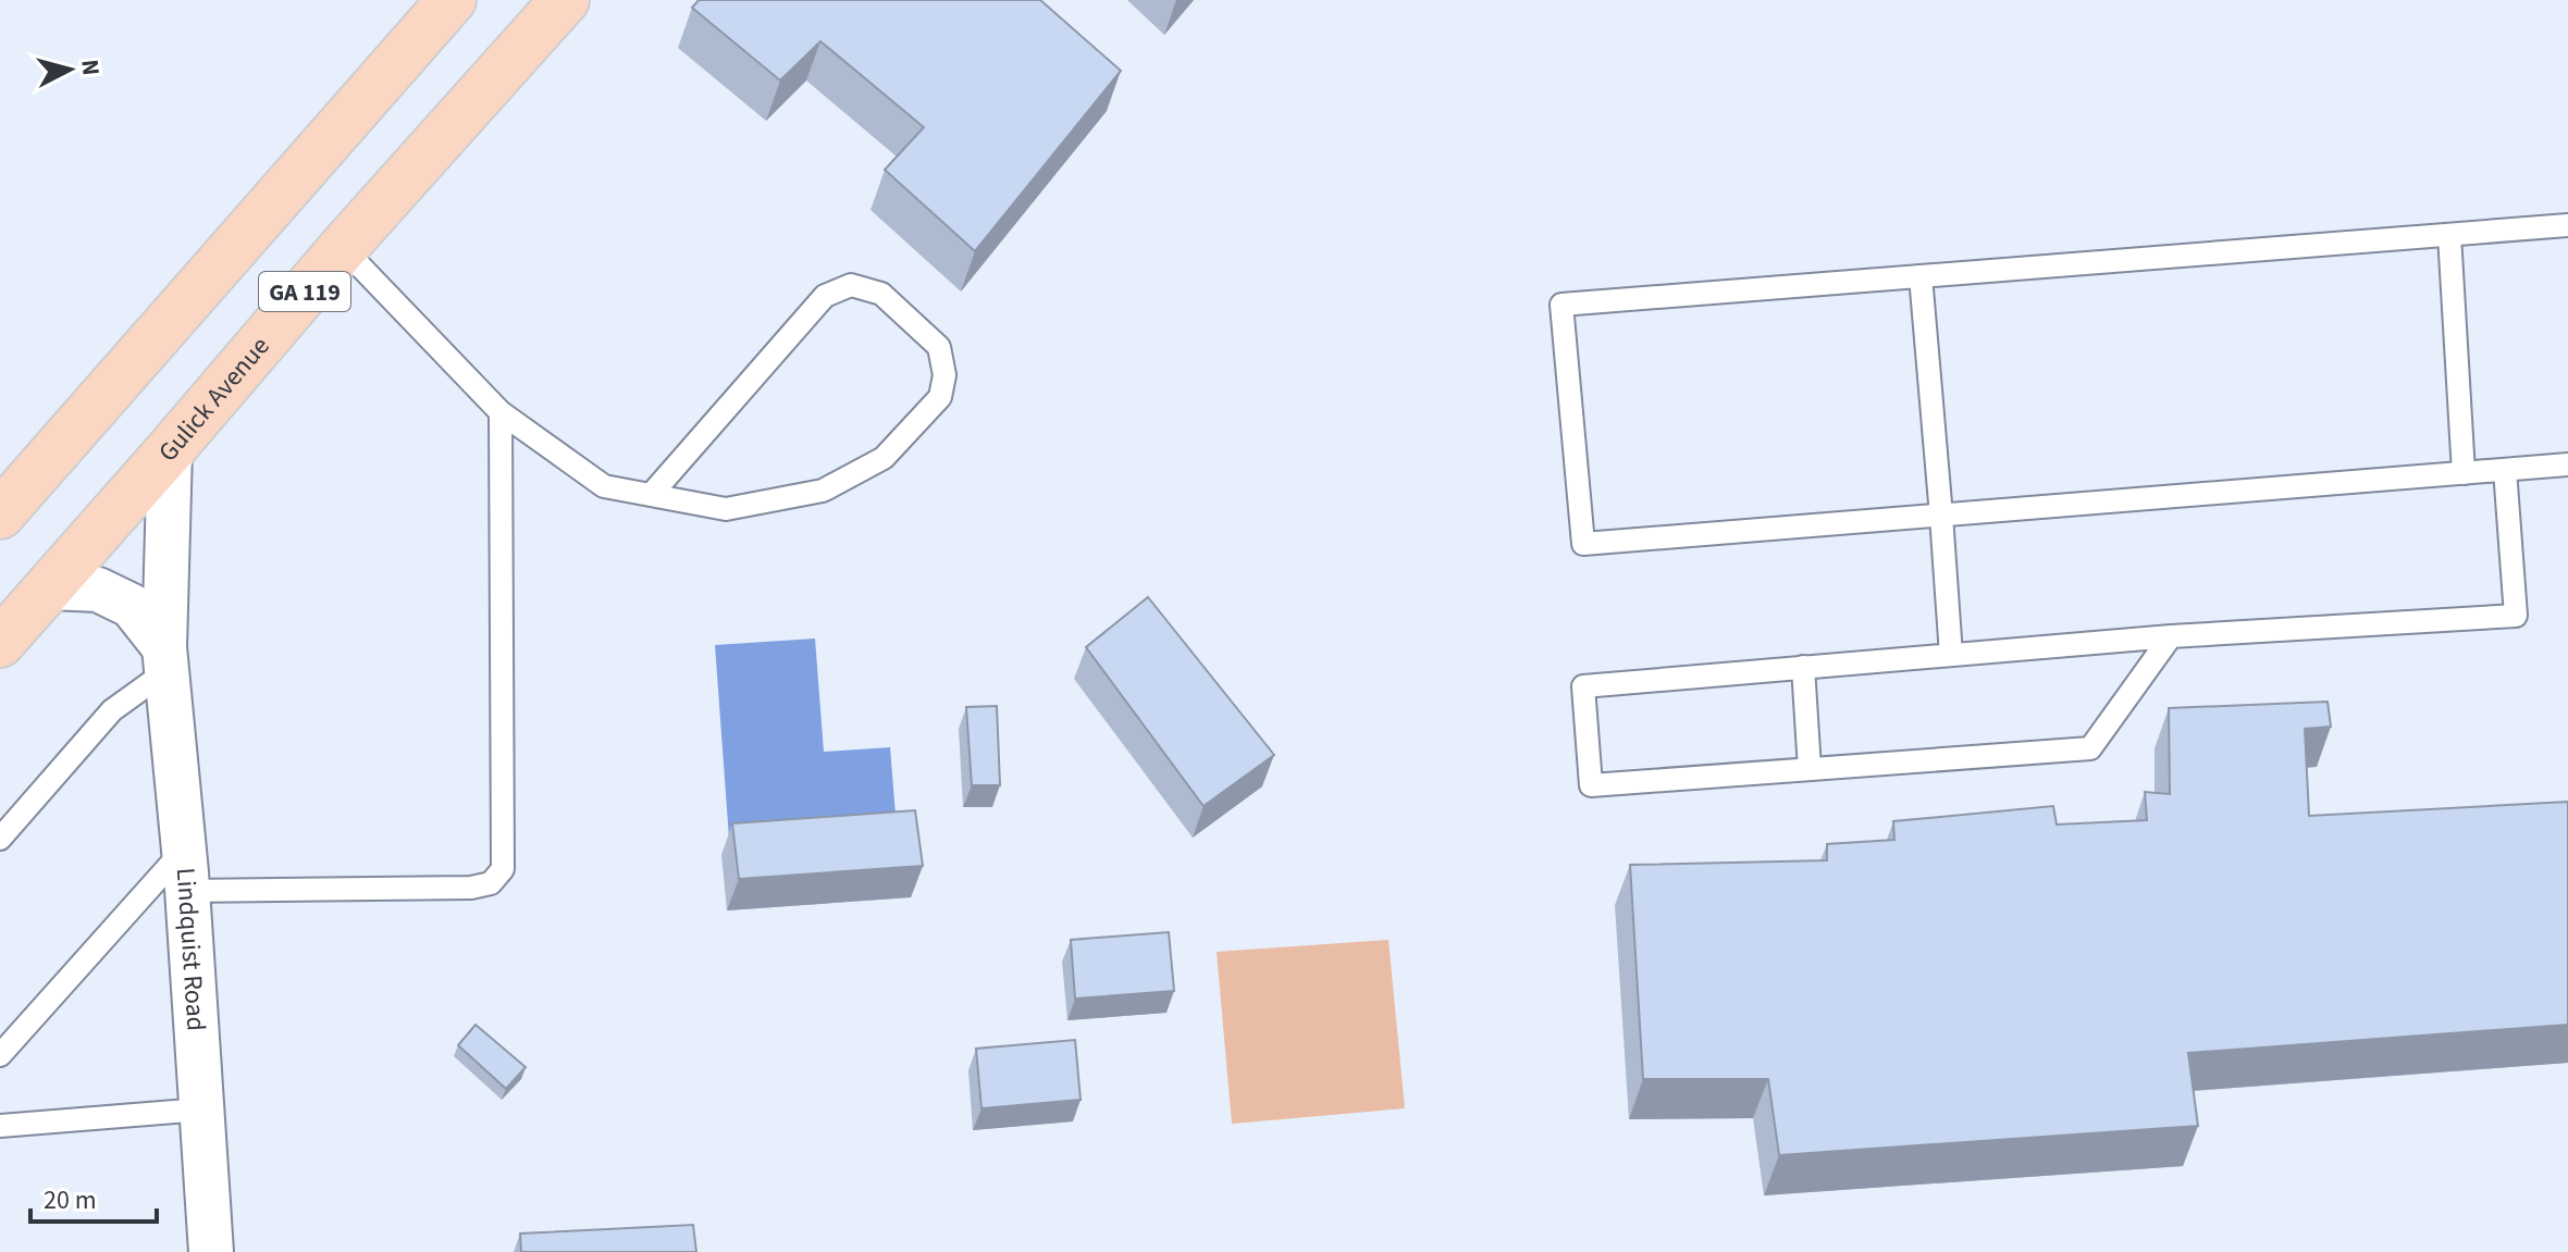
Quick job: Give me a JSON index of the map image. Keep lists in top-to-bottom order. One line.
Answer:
{"streets":{"main road":["GA 119","Gulick Avenue"],"street":["Lindquist Road"]},"crossings":[["Gulick Avenue","Lindquist Road"]],"scale_bar":"20 m","north":"right"}
